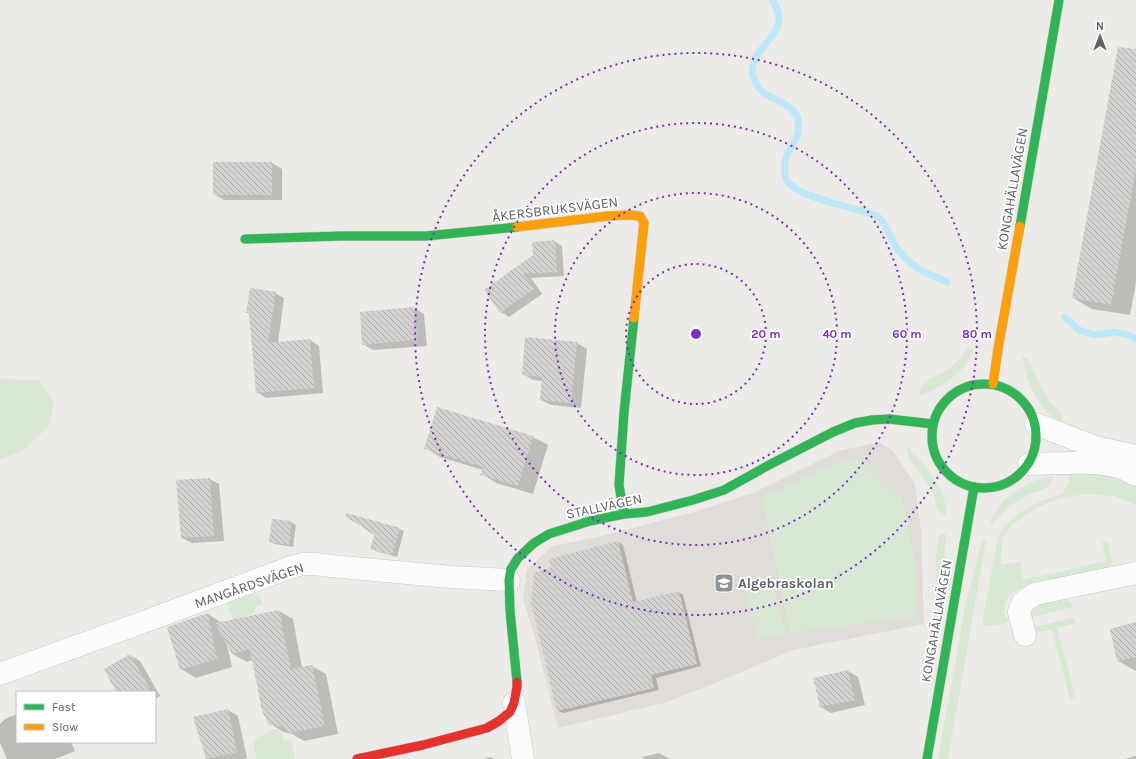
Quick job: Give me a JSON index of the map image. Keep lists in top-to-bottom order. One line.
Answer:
{"streets":{"street":["KONGAHÄLLAVÄGEN","ÅKERSBRUKSVÄGEN","STALLVÄGEN","MANGÅRDSVÄGEN"]},"crossings":[["KONGAHÄLLAVÄGEN","STALLVÄGEN"],["ÅKERSBRUKSVÄGEN","STALLVÄGEN"],["STALLVÄGEN","MANGÅRDSVÄGEN"]],"places":{"school or university":["Algebraskolan"]},"legend":["Fast","Slow"],"north":"top","rings":["20 m","40 m","60 m","80 m"]}
